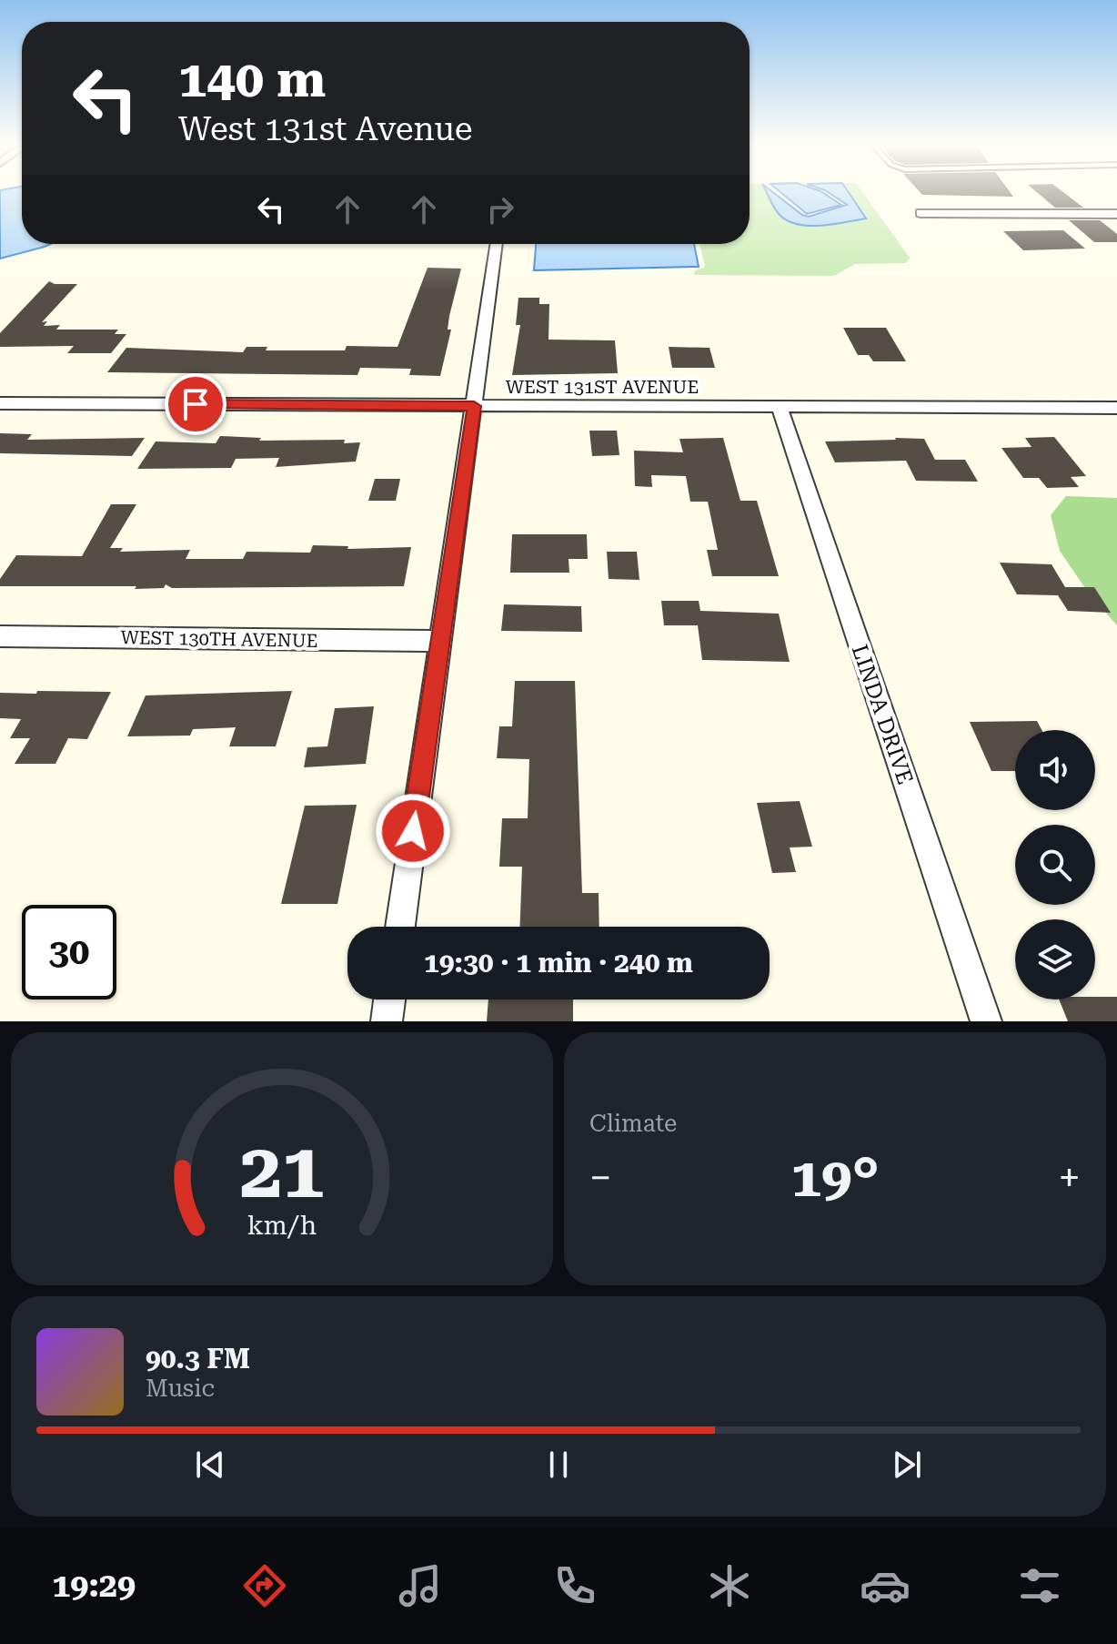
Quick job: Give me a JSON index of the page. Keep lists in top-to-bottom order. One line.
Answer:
{"streets":{"street":["WEST 131ST AVENUE","WEST 130TH AVENUE","LINDA DRIVE"]},"crossings":[["WEST 131ST AVENUE","LINDA DRIVE"]],"page":{"turn":["140 m","West 131st Avenue"],"limit":"30","trip":"19:30 · 1 min · 240 m","tile":"Climate","heat":["−","19°","+"],"song":["90.3 FM","Music"],"tabs":"19:29","gauge":["21","km/h"]}}
